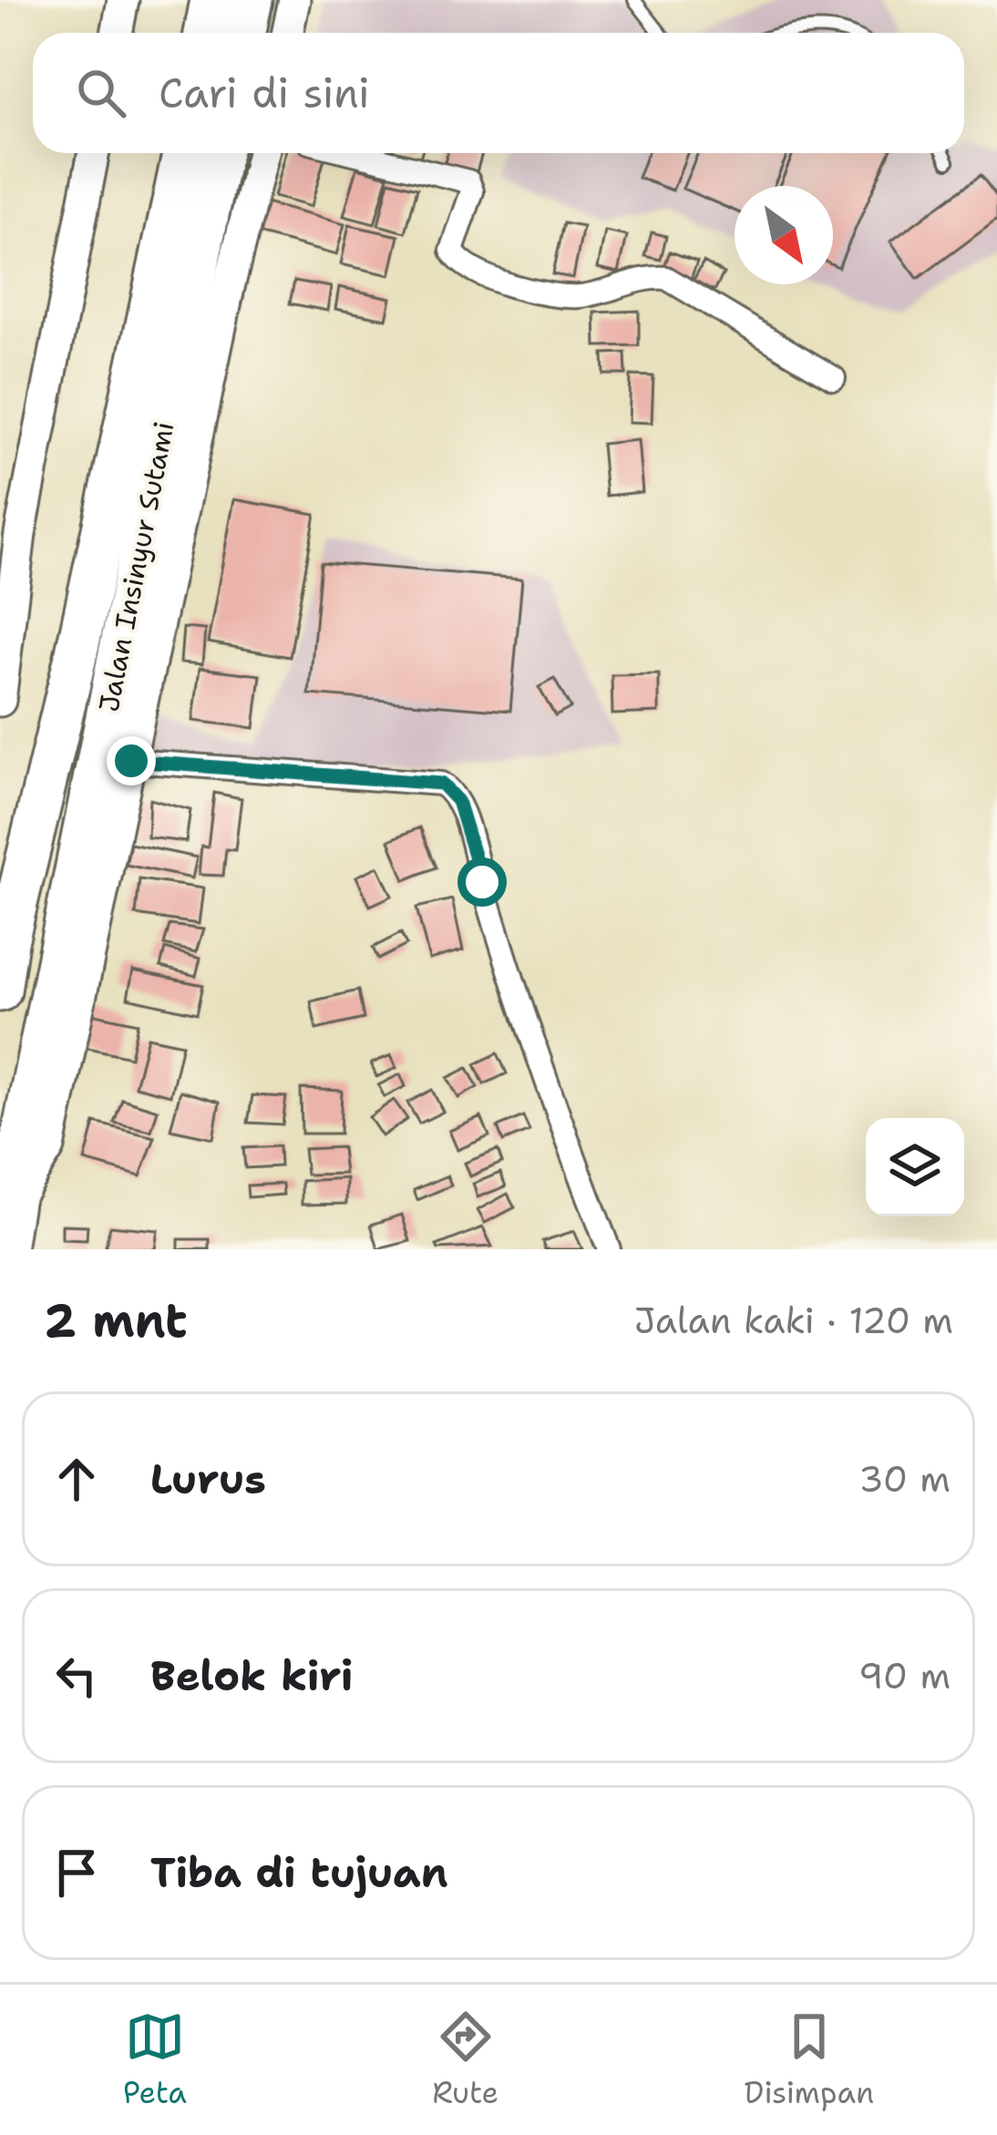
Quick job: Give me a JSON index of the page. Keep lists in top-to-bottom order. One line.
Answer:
{"streets":{"highway":["Jalan Insinyur Sutami"]},"north":"bottom right","page":{"search":"Cari di sini","heading":["2 mnt","Jalan kaki · 120 m"],"list":[["Lurus","30 m"],["Belok kiri","90 m"],"Tiba di tujuan"],"nav":["Peta","Rute","Disimpan"]}}
